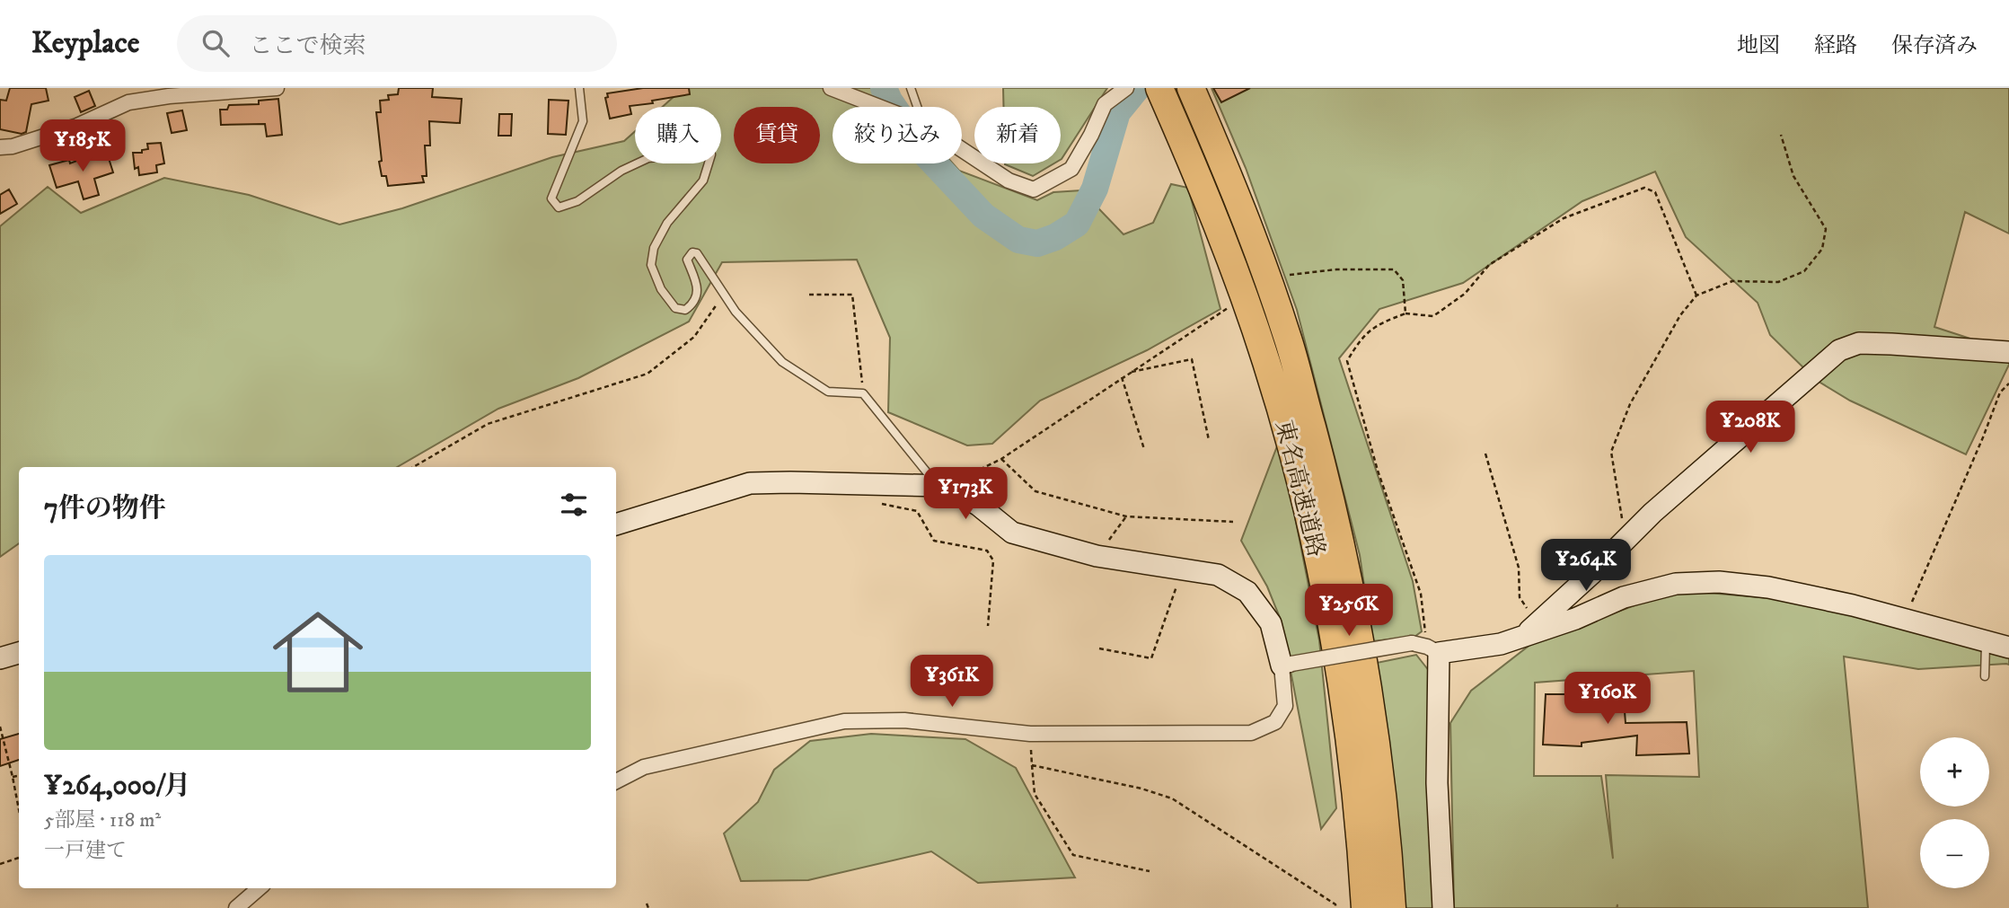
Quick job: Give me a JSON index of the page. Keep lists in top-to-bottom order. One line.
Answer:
{"streets":{"highway":["東名高速道路"]},"page":{"header":"Keyplace","search":"ここで検索","nav":["地図","経路","保存済み"],"chip":["購入","賃貸","絞り込み","新着"],"price":["¥185K","¥208K","¥173K","¥264K","¥256K","¥361K","¥160K"],"heading":"7件の物件","list":[{"name":"¥264,000/月","note":"5部屋 · 118 m² · 一戸建て"}],"map_buttons":["+","−"]}}
